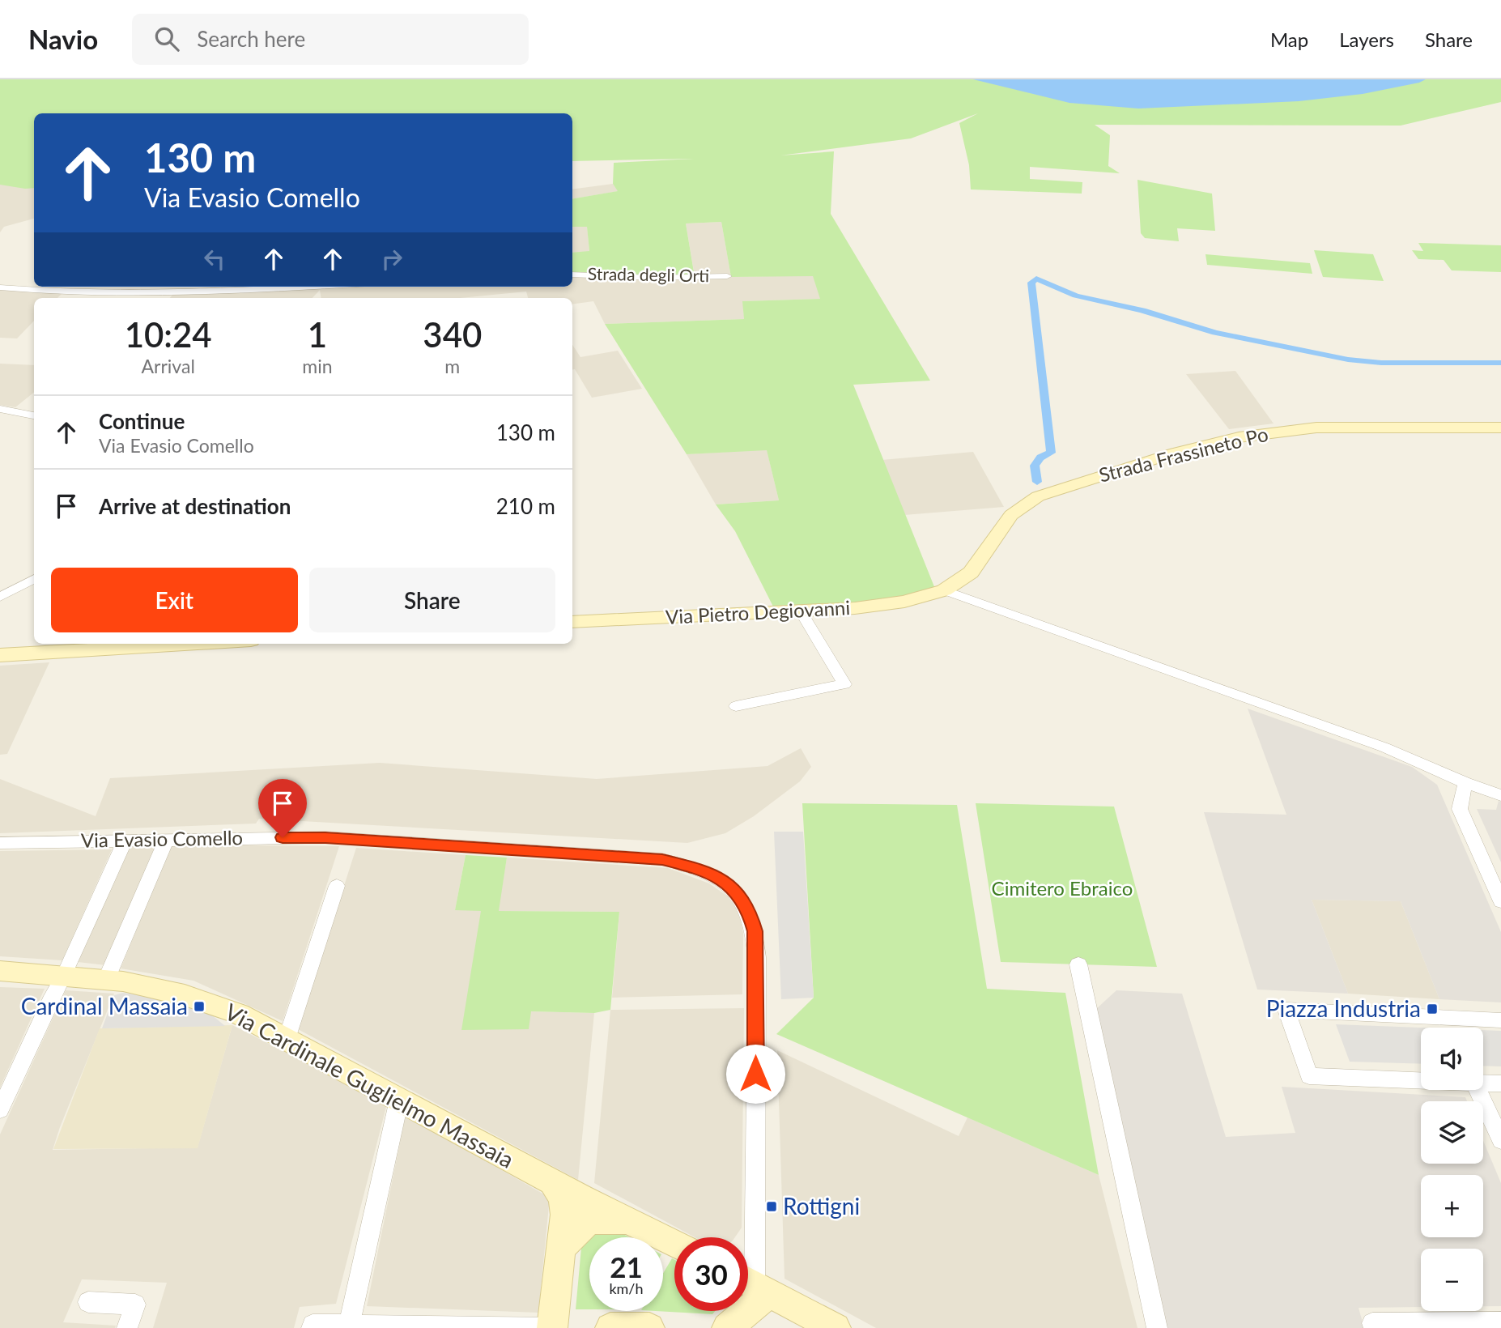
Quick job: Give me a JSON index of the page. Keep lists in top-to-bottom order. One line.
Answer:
{"streets":{"street":["Strada degli Orti","Strada Frassineto Po","Via Pietro Degiovanni","Via Evasio Comello","Via Cardinale Guglielmo Massaia"]},"crossings":[["Strada Frassineto Po","Via Pietro Degiovanni"]],"parks":["Cimitero Ebraico"],"places":{"transit":["Cardinal Massaia","Piazza Industria","Rottigni"]},"page":{"header":"Navio","search":"Search here","nav":["Map","Layers","Share"],"turn":["130 m","Via Evasio Comello"],"eta":["10:24","Arrival","1","min","340","m"],"list":[{"name":"Continue","note":"Via Evasio Comello","value":"130 m"},{"name":"Arrive at destination","value":"210 m"}],"buttons":["Exit","Share"],"map_buttons":["+","−"],"speed":"21 km/h","limit":"30"}}
